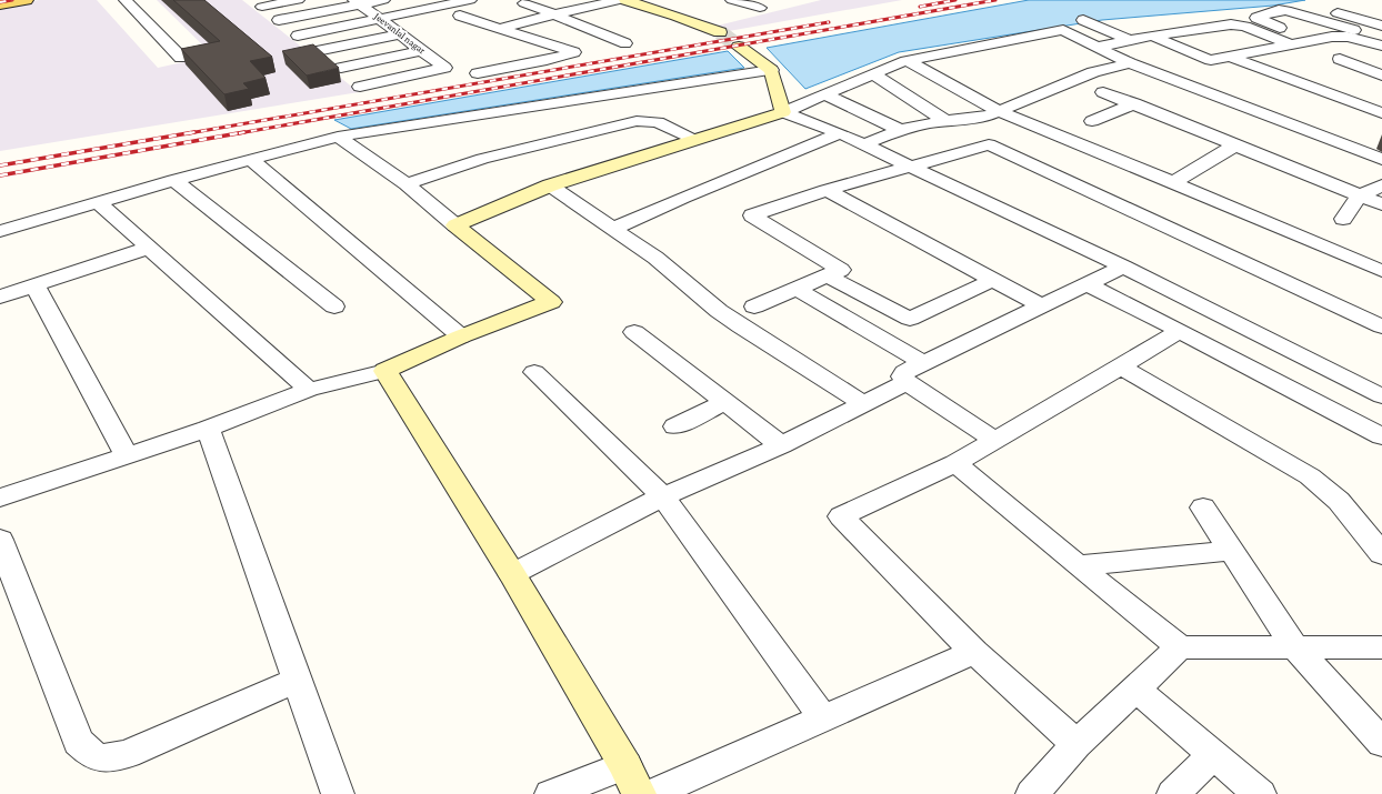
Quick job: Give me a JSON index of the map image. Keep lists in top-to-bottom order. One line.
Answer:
{"streets":{"street":["Jeevanlal nagar"]}}
